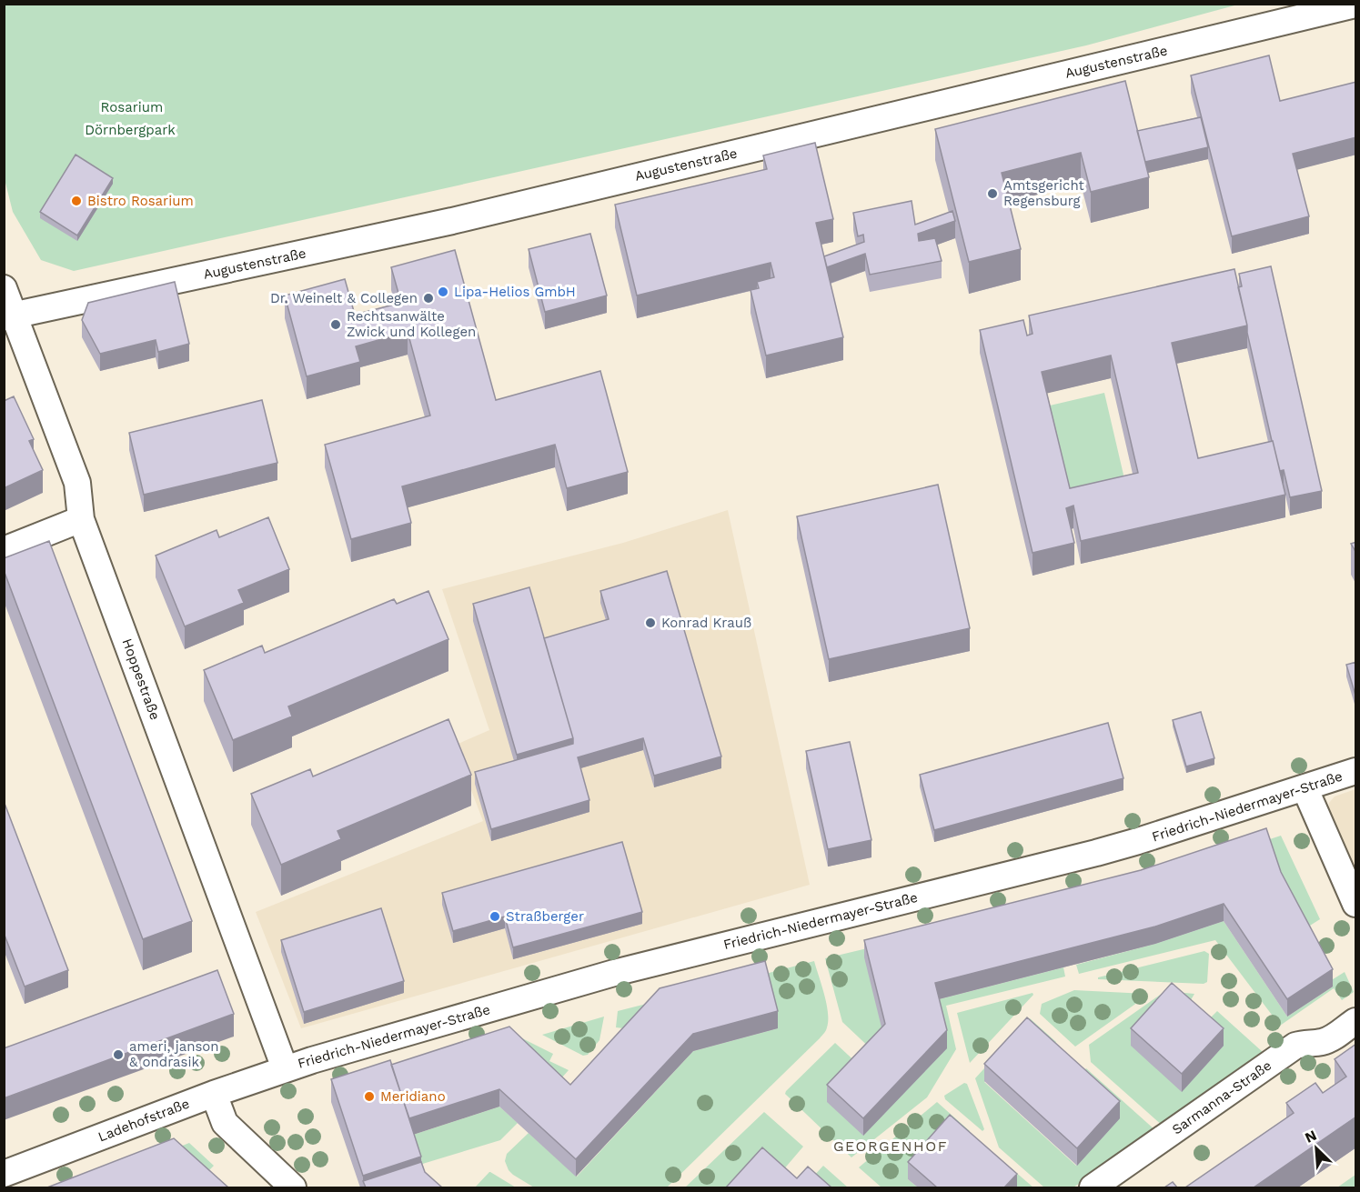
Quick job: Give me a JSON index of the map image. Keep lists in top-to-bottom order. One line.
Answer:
{"streets":{"street":["Augustenstraße","Hoppestraße","Friedrich-Niedermayer-Straße","Sarmanna-Straße","Ladehofstraße"]},"crossings":[["Augustenstraße","Hoppestraße"],["Hoppestraße","Friedrich-Niedermayer-Straße"],["Hoppestraße","Ladehofstraße"],["Friedrich-Niedermayer-Straße","Ladehofstraße"]],"districts":["GEORGENHOF"],"parks":["Rosarium","Dörnbergpark"],"places":["Amtsgericht Regensburg","Bistro Rosarium","Lipa-Helios GmbH","Dr. Weinelt & Collegen","Rechtsanwälte Zwick und Kollegen","Konrad Krauß","Straßberger","ameri, janson & ondrasik","Meridiano"],"north":"top left"}
